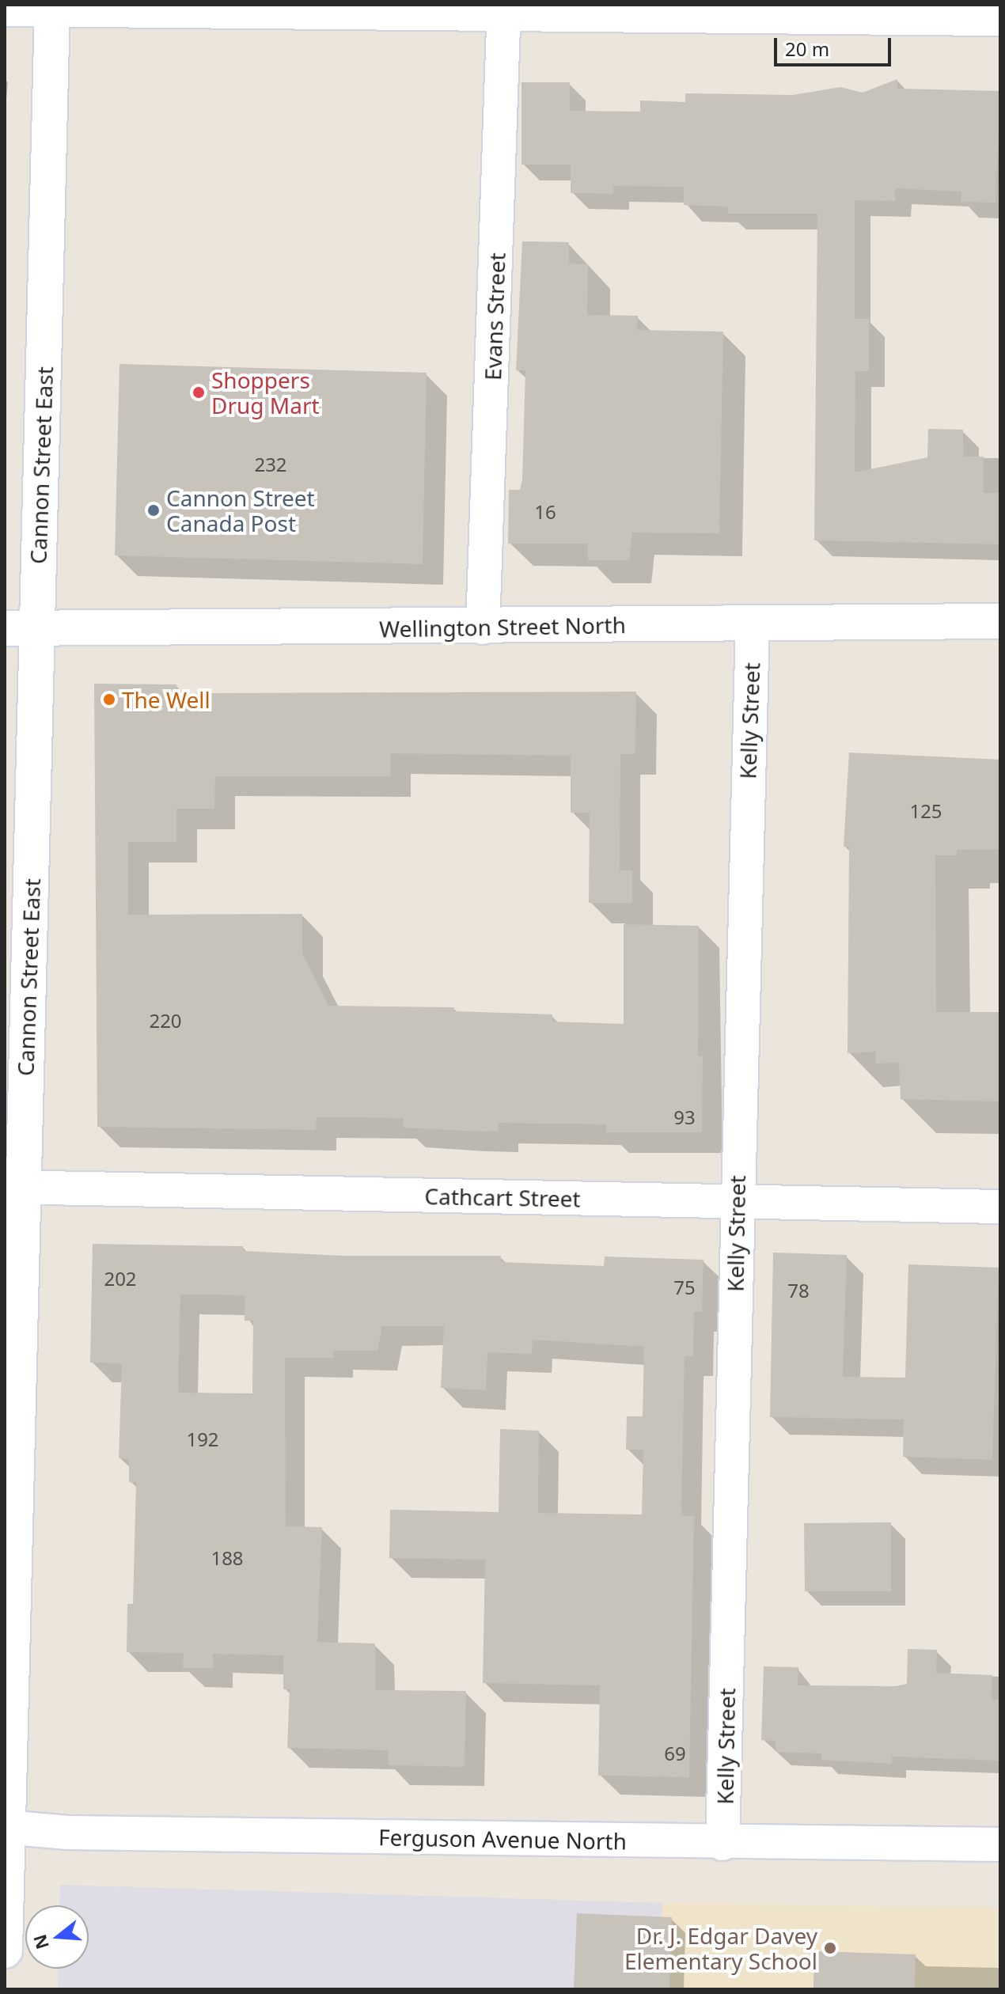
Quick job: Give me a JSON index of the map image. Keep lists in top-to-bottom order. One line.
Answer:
{"streets":{"main road":["Cannon Street East","Wellington Street North"],"street":["Evans Street","Kelly Street","Cathcart Street","Ferguson Avenue North"]},"crossings":[["Evans Street","Wellington Street North"],["Cannon Street East","Wellington Street North"],["Cannon Street East","Cathcart Street"],["Cannon Street East","Ferguson Avenue North"],["Wellington Street North","Kelly Street"],["Kelly Street","Cathcart Street"],["Kelly Street","Ferguson Avenue North"]],"places":["Shoppers Drug Mart","Cannon Street Canada Post","The Well","Dr. J. Edgar Davey Elementary School"],"house_numbers":["232","16","125","220","93","202","75","78","192","188","69"],"scale_bar":"20 m","north":"left"}
